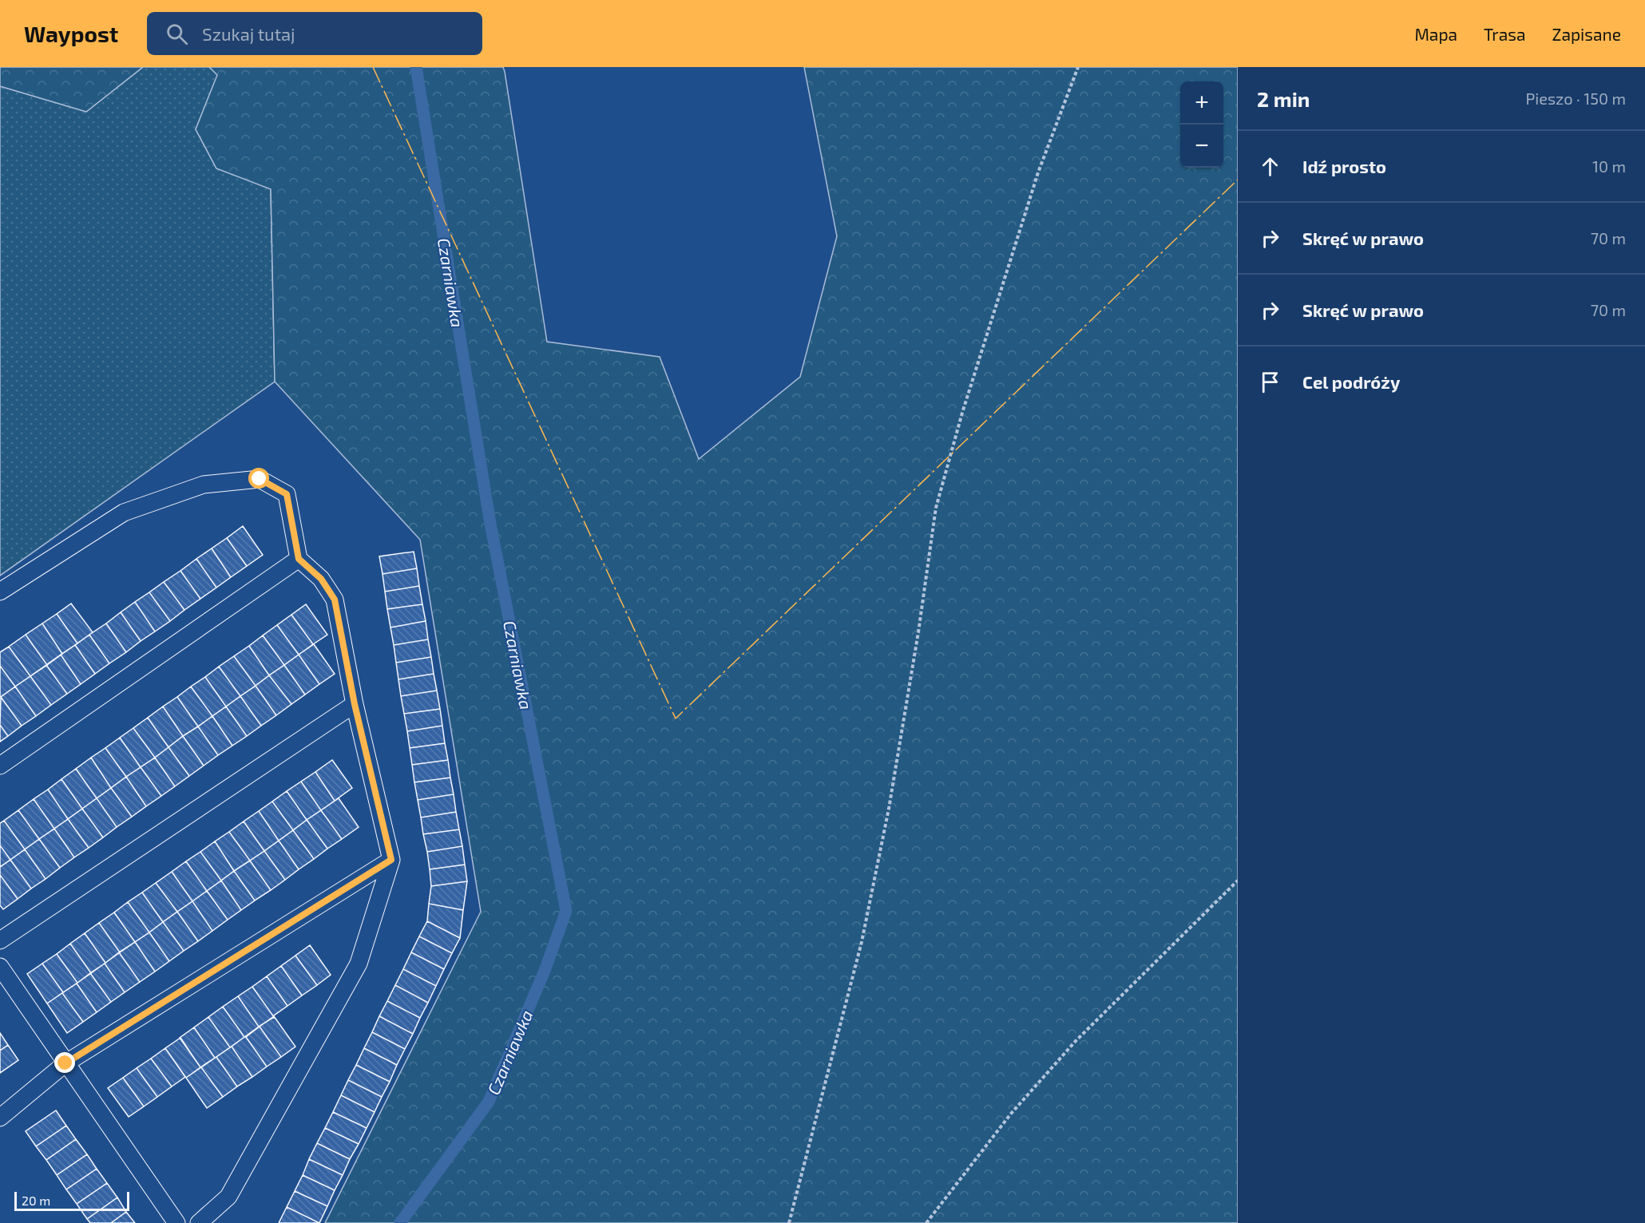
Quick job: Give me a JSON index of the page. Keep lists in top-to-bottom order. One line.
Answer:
{"water":["Czarniawka"],"scale_bar":"20 m","page":{"header":"Waypost","search":"Szukaj tutaj","nav":["Mapa","Trasa","Zapisane"],"heading":["2 min","Pieszo · 150 m"],"map_buttons":["+","−"],"list":[["Idź prosto","10 m"],["Skręć w prawo","70 m"],["Skręć w prawo","70 m"],"Cel podróży"],"scale":"20 m"}}
